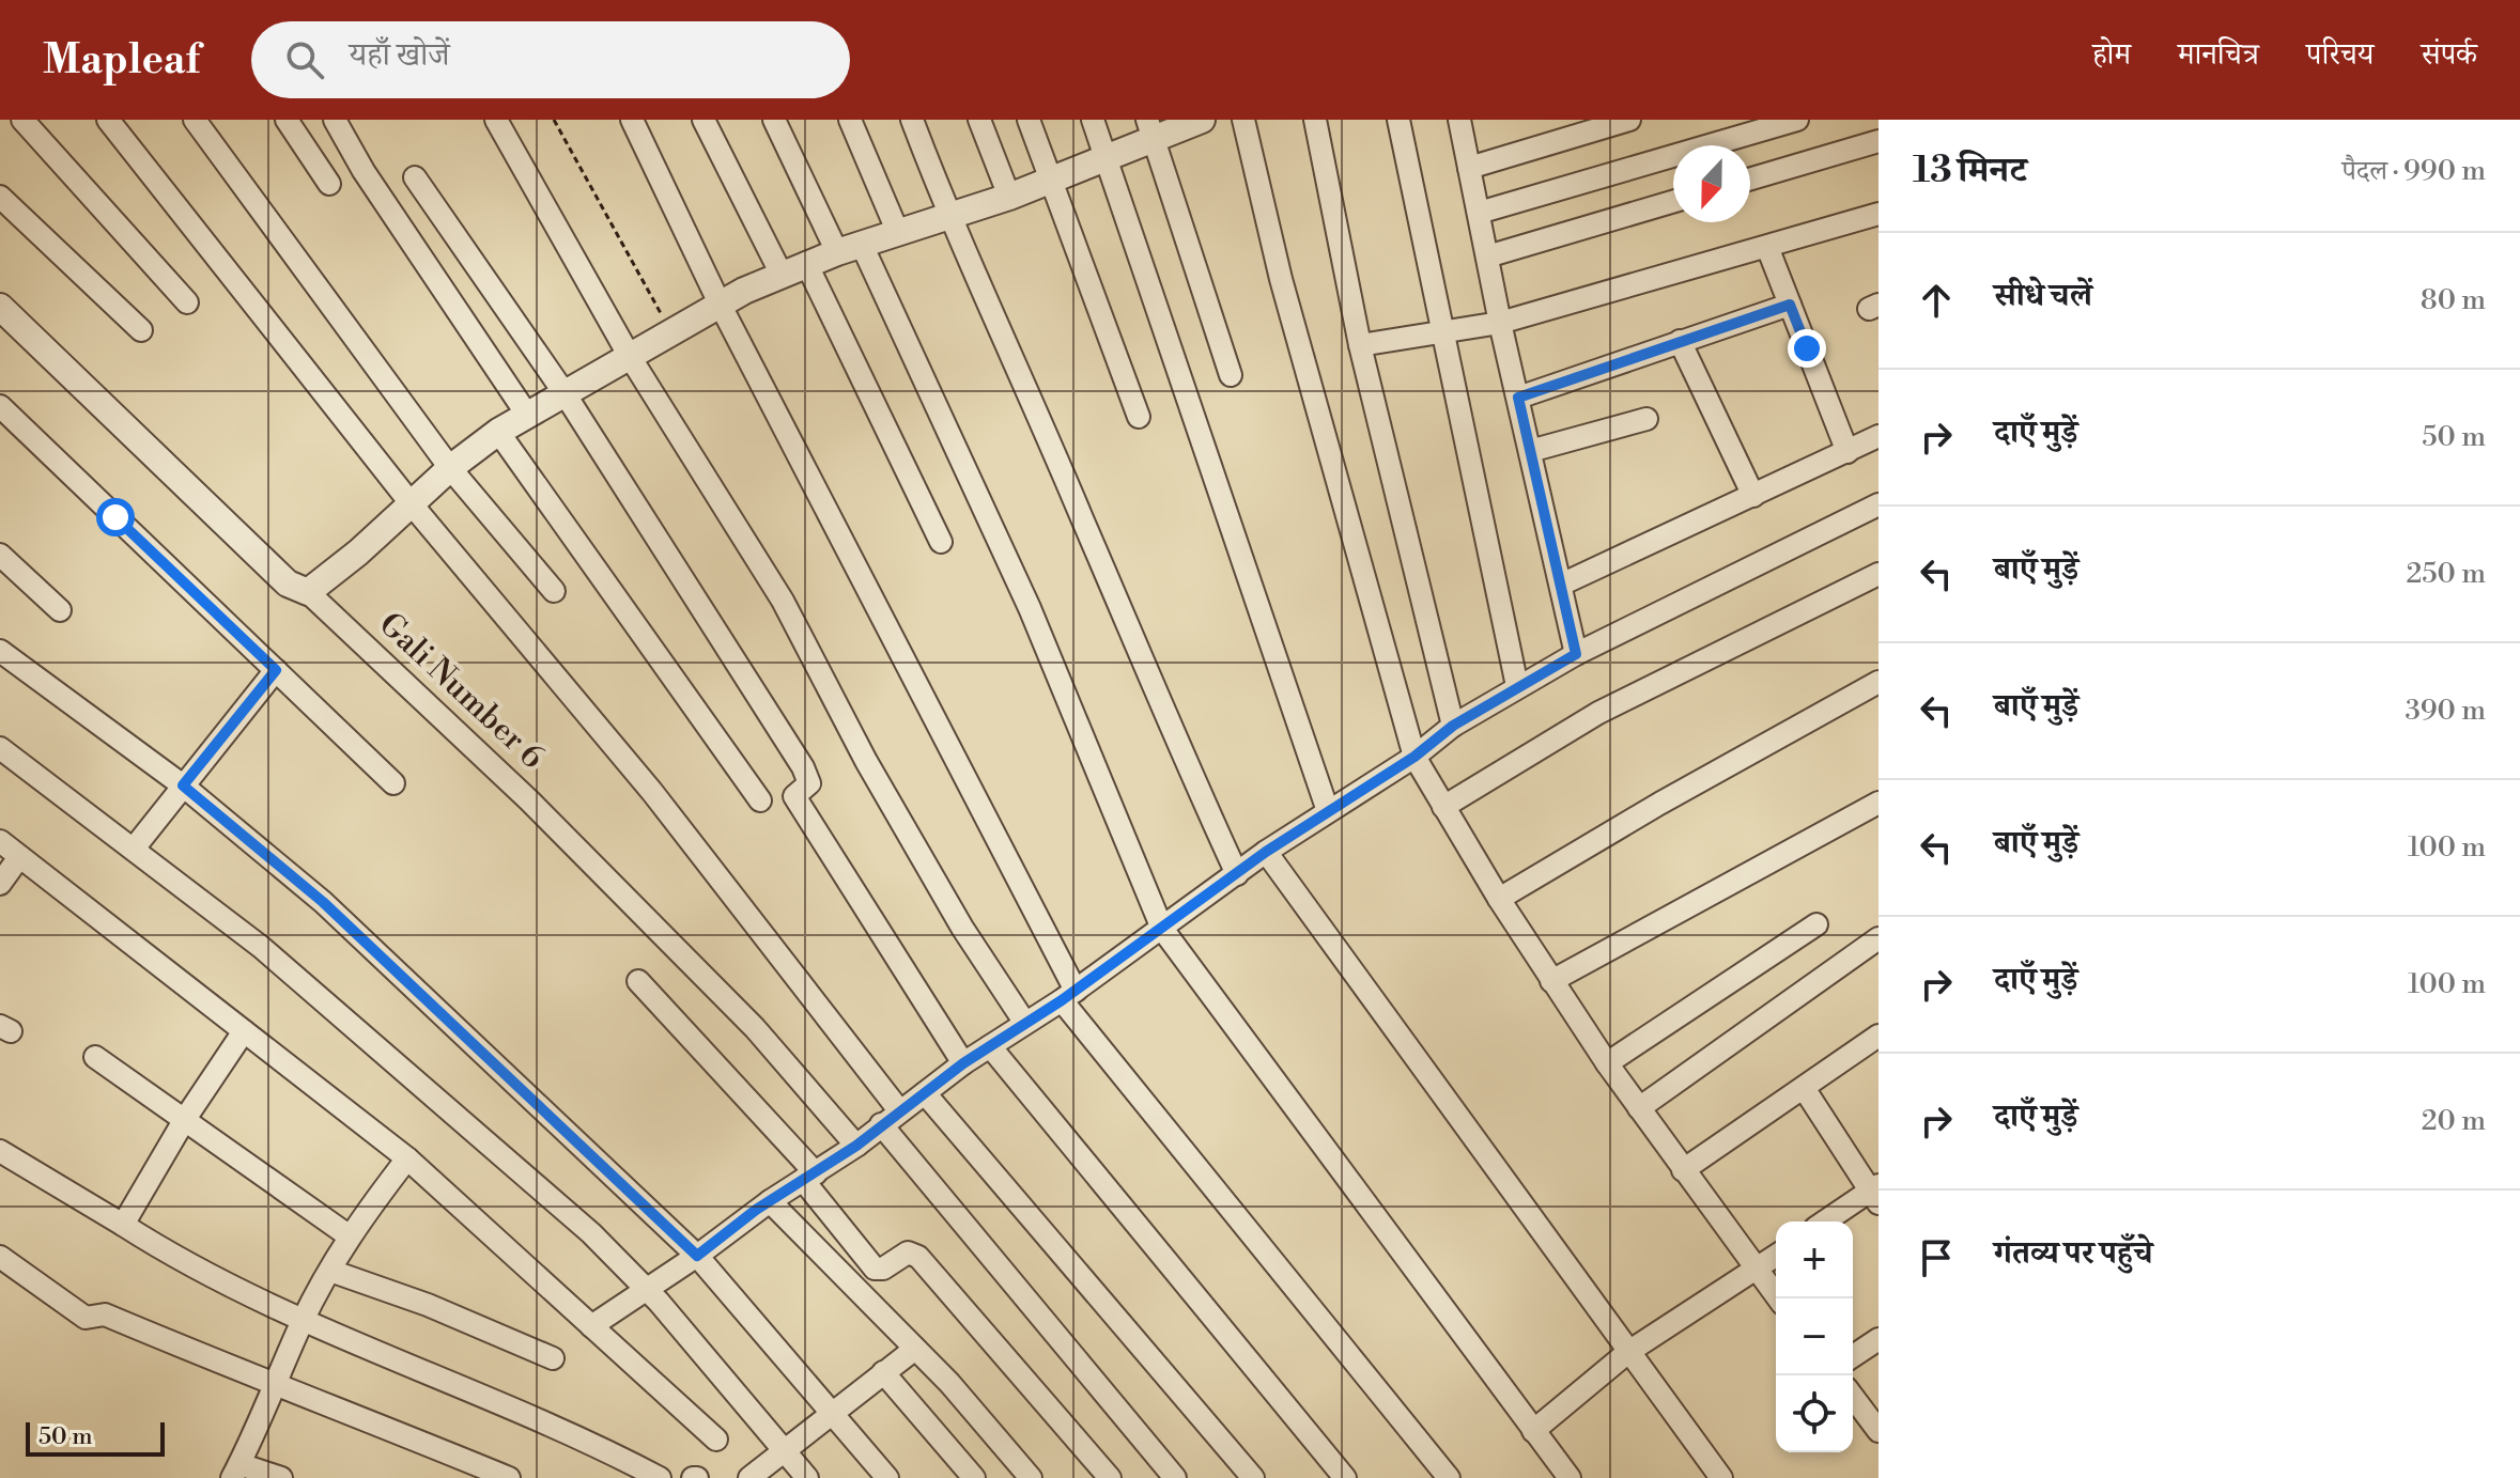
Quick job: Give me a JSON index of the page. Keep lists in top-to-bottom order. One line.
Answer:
{"streets":{"street":["Gali Number 6"]},"scale_bar":"50 m","north":"bottom","page":{"header":"Mapleaf","search":"यहाँ खोजें","nav":["होम","मानचित्र","परिचय","संपर्क"],"heading":["13 मिनट","पैदल · 990 m"],"list":[["सीधे चलें","80 m"],["दाएँ मुड़ें","50 m"],["बाएँ मुड़ें","250 m"],["बाएँ मुड़ें","390 m"],["बाएँ मुड़ें","100 m"],["दाएँ मुड़ें","100 m"],["दाएँ मुड़ें","20 m"],"गंतव्य पर पहुँचे"],"map_buttons":["+","−"],"scale":"50 m"}}
